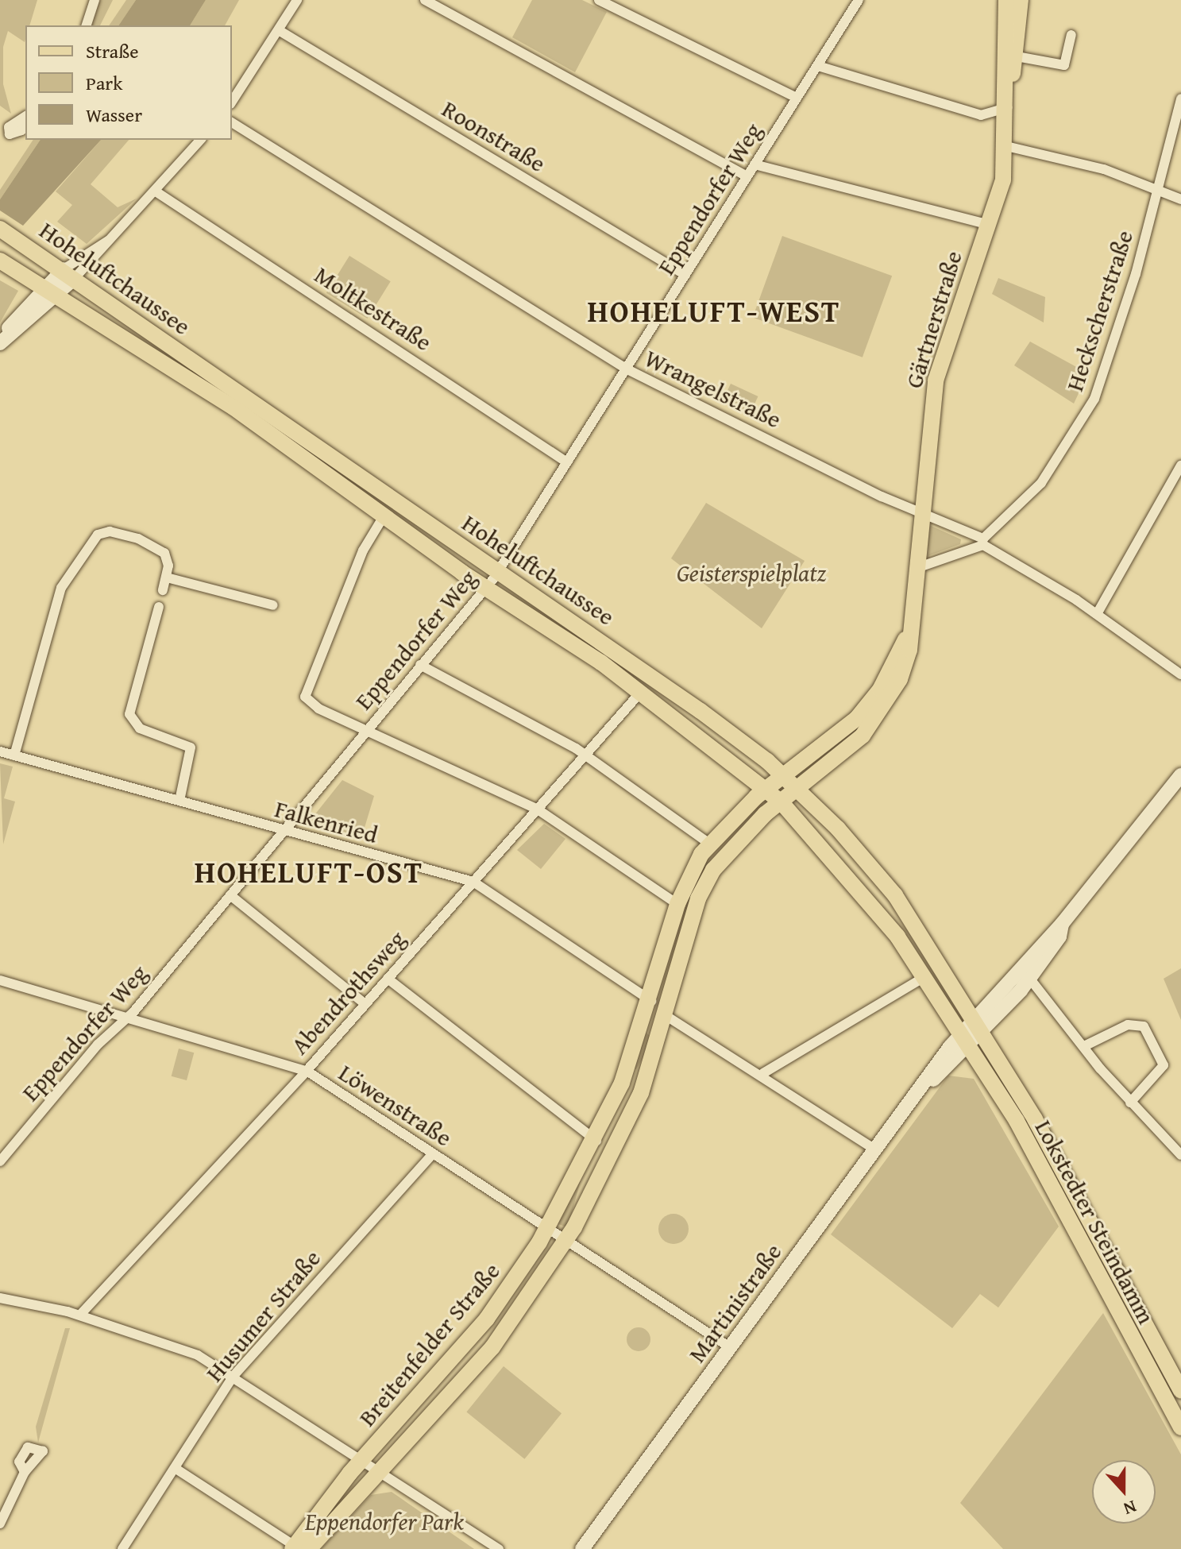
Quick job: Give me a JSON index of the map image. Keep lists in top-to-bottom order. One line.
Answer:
{"streets":{"main road":["Hoheluftchaussee","Gärtnerstraße","Lokstedter Steindamm","Breitenfelder Straße"],"street":["Roonstraße","Eppendorfer Weg","Moltkestraße","Heckscherstraße","Wrangelstraße","Falkenried","Abendrothsweg","Löwenstraße","Martinistraße","Husumer Straße"]},"crossings":[["Roonstraße","Eppendorfer Weg"],["Eppendorfer Weg","Hoheluftchaussee"],["Eppendorfer Weg","Moltkestraße"],["Eppendorfer Weg","Wrangelstraße"],["Eppendorfer Weg","Falkenried"],["Eppendorfer Weg","Löwenstraße"],["Hoheluftchaussee","Gärtnerstraße"],["Hoheluftchaussee","Abendrothsweg"],["Hoheluftchaussee","Lokstedter Steindamm"],["Hoheluftchaussee","Martinistraße"],["Hoheluftchaussee","Breitenfelder Straße"],["Heckscherstraße","Wrangelstraße"],["Gärtnerstraße","Wrangelstraße"],["Gärtnerstraße","Breitenfelder Straße"],["Falkenried","Abendrothsweg"],["Falkenried","Breitenfelder Straße"],["Abendrothsweg","Löwenstraße"],["Löwenstraße","Martinistraße"],["Löwenstraße","Husumer Straße"],["Löwenstraße","Breitenfelder Straße"],["Lokstedter Steindamm","Martinistraße"]],"districts":["HOHELUFT-WEST","HOHELUFT-OST"],"parks":["Geisterspielplatz","Eppendorfer Park"],"legend":["Straße","Park","Wasser"],"north":"bottom"}
